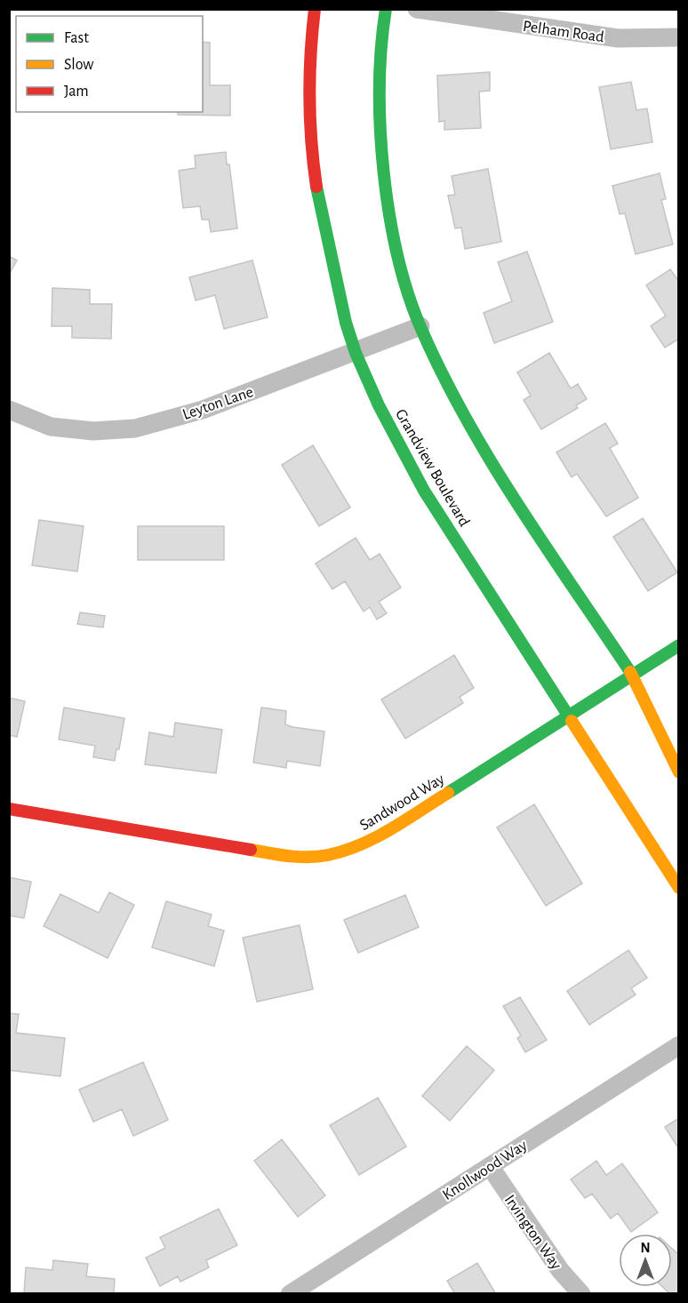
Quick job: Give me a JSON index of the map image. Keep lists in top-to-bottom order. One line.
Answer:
{"streets":{"street":["Pelham Road","Leyton Lane","Grandview Boulevard","Sandwood Way","Knollwood Way","Irvington Way"]},"crossings":[["Leyton Lane","Grandview Boulevard"],["Grandview Boulevard","Sandwood Way"],["Knollwood Way","Irvington Way"]],"legend":["Fast","Slow","Jam"],"north":"top"}
